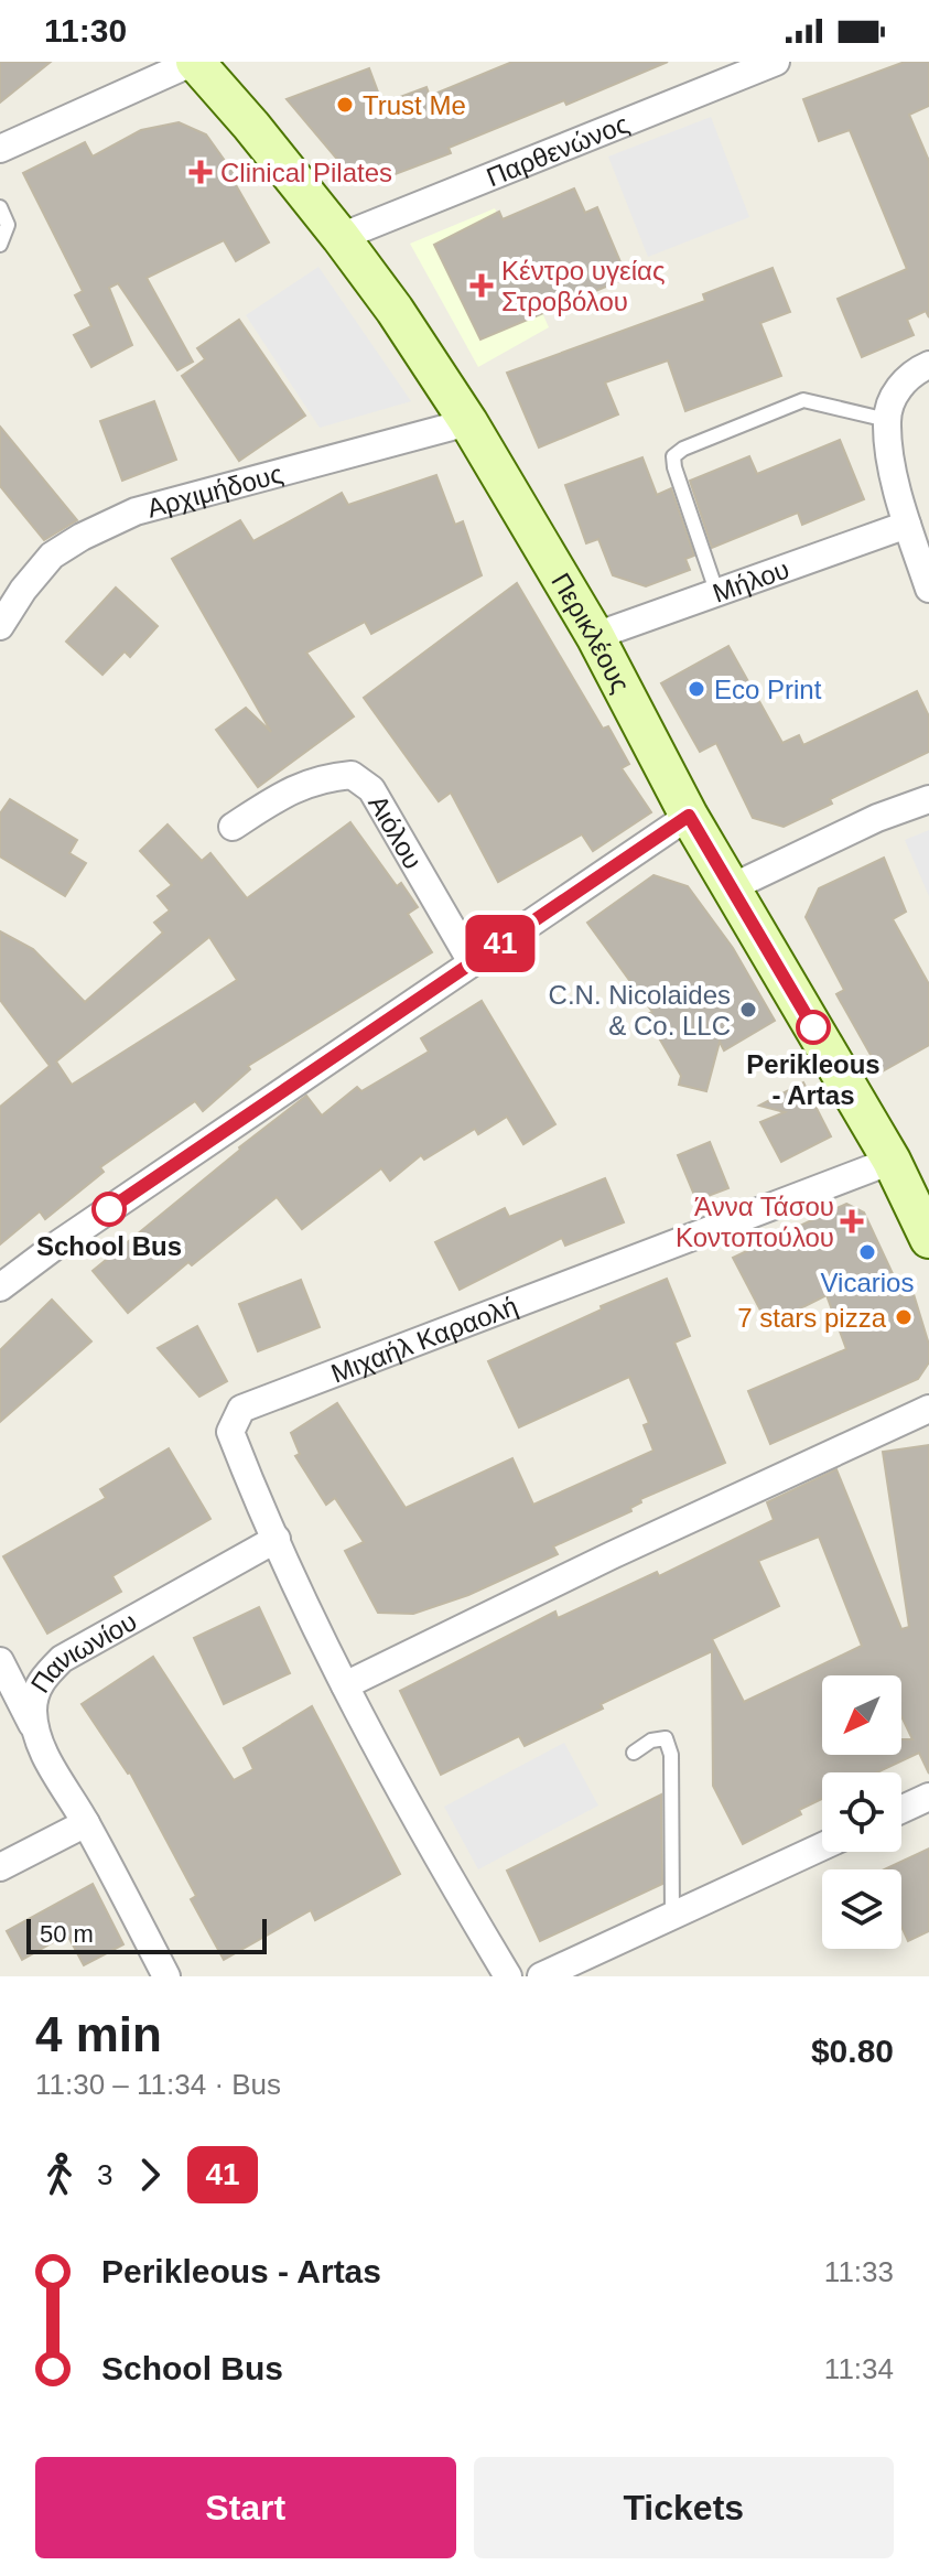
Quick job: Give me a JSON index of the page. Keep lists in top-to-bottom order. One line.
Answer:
{"streets":{"main road":["Περικλέους"],"street":["Παρθενώνος","Αρχιμήδους","Μήλου","Αιόλου","Μιχαήλ Καραολή","Πανιωνίου"]},"crossings":[["Παρθενώνος","Περικλέους"],["Αρχιμήδους","Περικλέους"],["Μήλου","Περικλέους"],["Περικλέους","Μιχαήλ Καραολή"],["Μιχαήλ Καραολή","Πανιωνίου"]],"places":{"other":["Trust Me","Eco Print","C.N. Nicolaides & Co. LLC","Perikleous - Artas","School Bus","Vicarios","7 stars pizza"],"health":["Clinical Pilates","Κέντρο υγείας Στροβόλου","Άννα Τάσου Κοντοπούλου"]},"lines":["bus line 41"],"scale_bar":"50 m","north":"bottom left","page":{"status":"11:30","on_map":"41","scale":"50 m","heading":["4 min","11:30 – 11:34 · Bus","$0.80"],"legs":["3","41"],"list":[{"name":"Perikleous - Artas","value":"11:33"},{"name":"School Bus","value":"11:34"}],"buttons":["Start","Tickets"]}}
